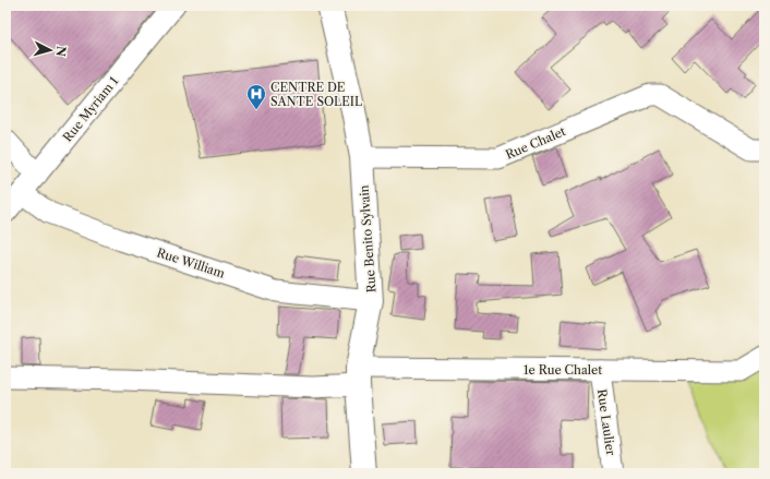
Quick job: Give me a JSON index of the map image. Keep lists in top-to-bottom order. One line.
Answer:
{"streets":{"main road":["Rue Benito Sylvain"],"street":["Rue Myriam 1","Rue Chalet","Rue William","1e Rue Chalet","Rue Laulier"]},"crossings":[["Rue Myriam 1","Rue William"],["Rue Chalet","Rue Benito Sylvain"],["Rue Benito Sylvain","Rue William"],["Rue Benito Sylvain","1e Rue Chalet"],["1e Rue Chalet","Rue Laulier"]],"places":{"hospital":["CENTRE DE SANTE SOLEIL"]},"north":"right"}
